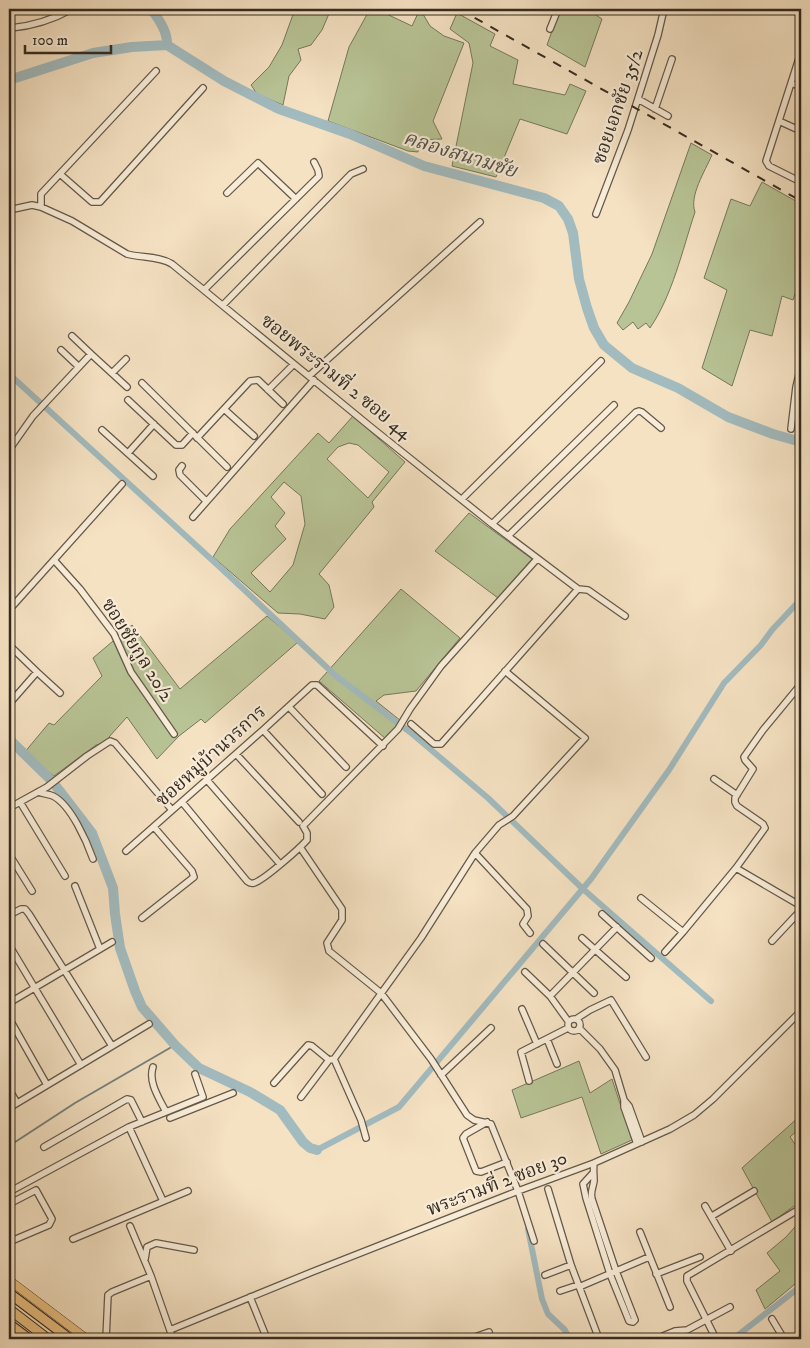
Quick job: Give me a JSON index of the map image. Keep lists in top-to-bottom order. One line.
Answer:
{"streets":{"street":["ซอยเอกชัย 35/2","ซอยพระรามที่ 2 ซอย 44","ซอยชัยกูล 20/2","ซอยหมู่บ้านวรการ","พระรามที่ 2 ซอย 30"]},"water":["คลองสนามชัย"],"scale_bar":"100 m"}
